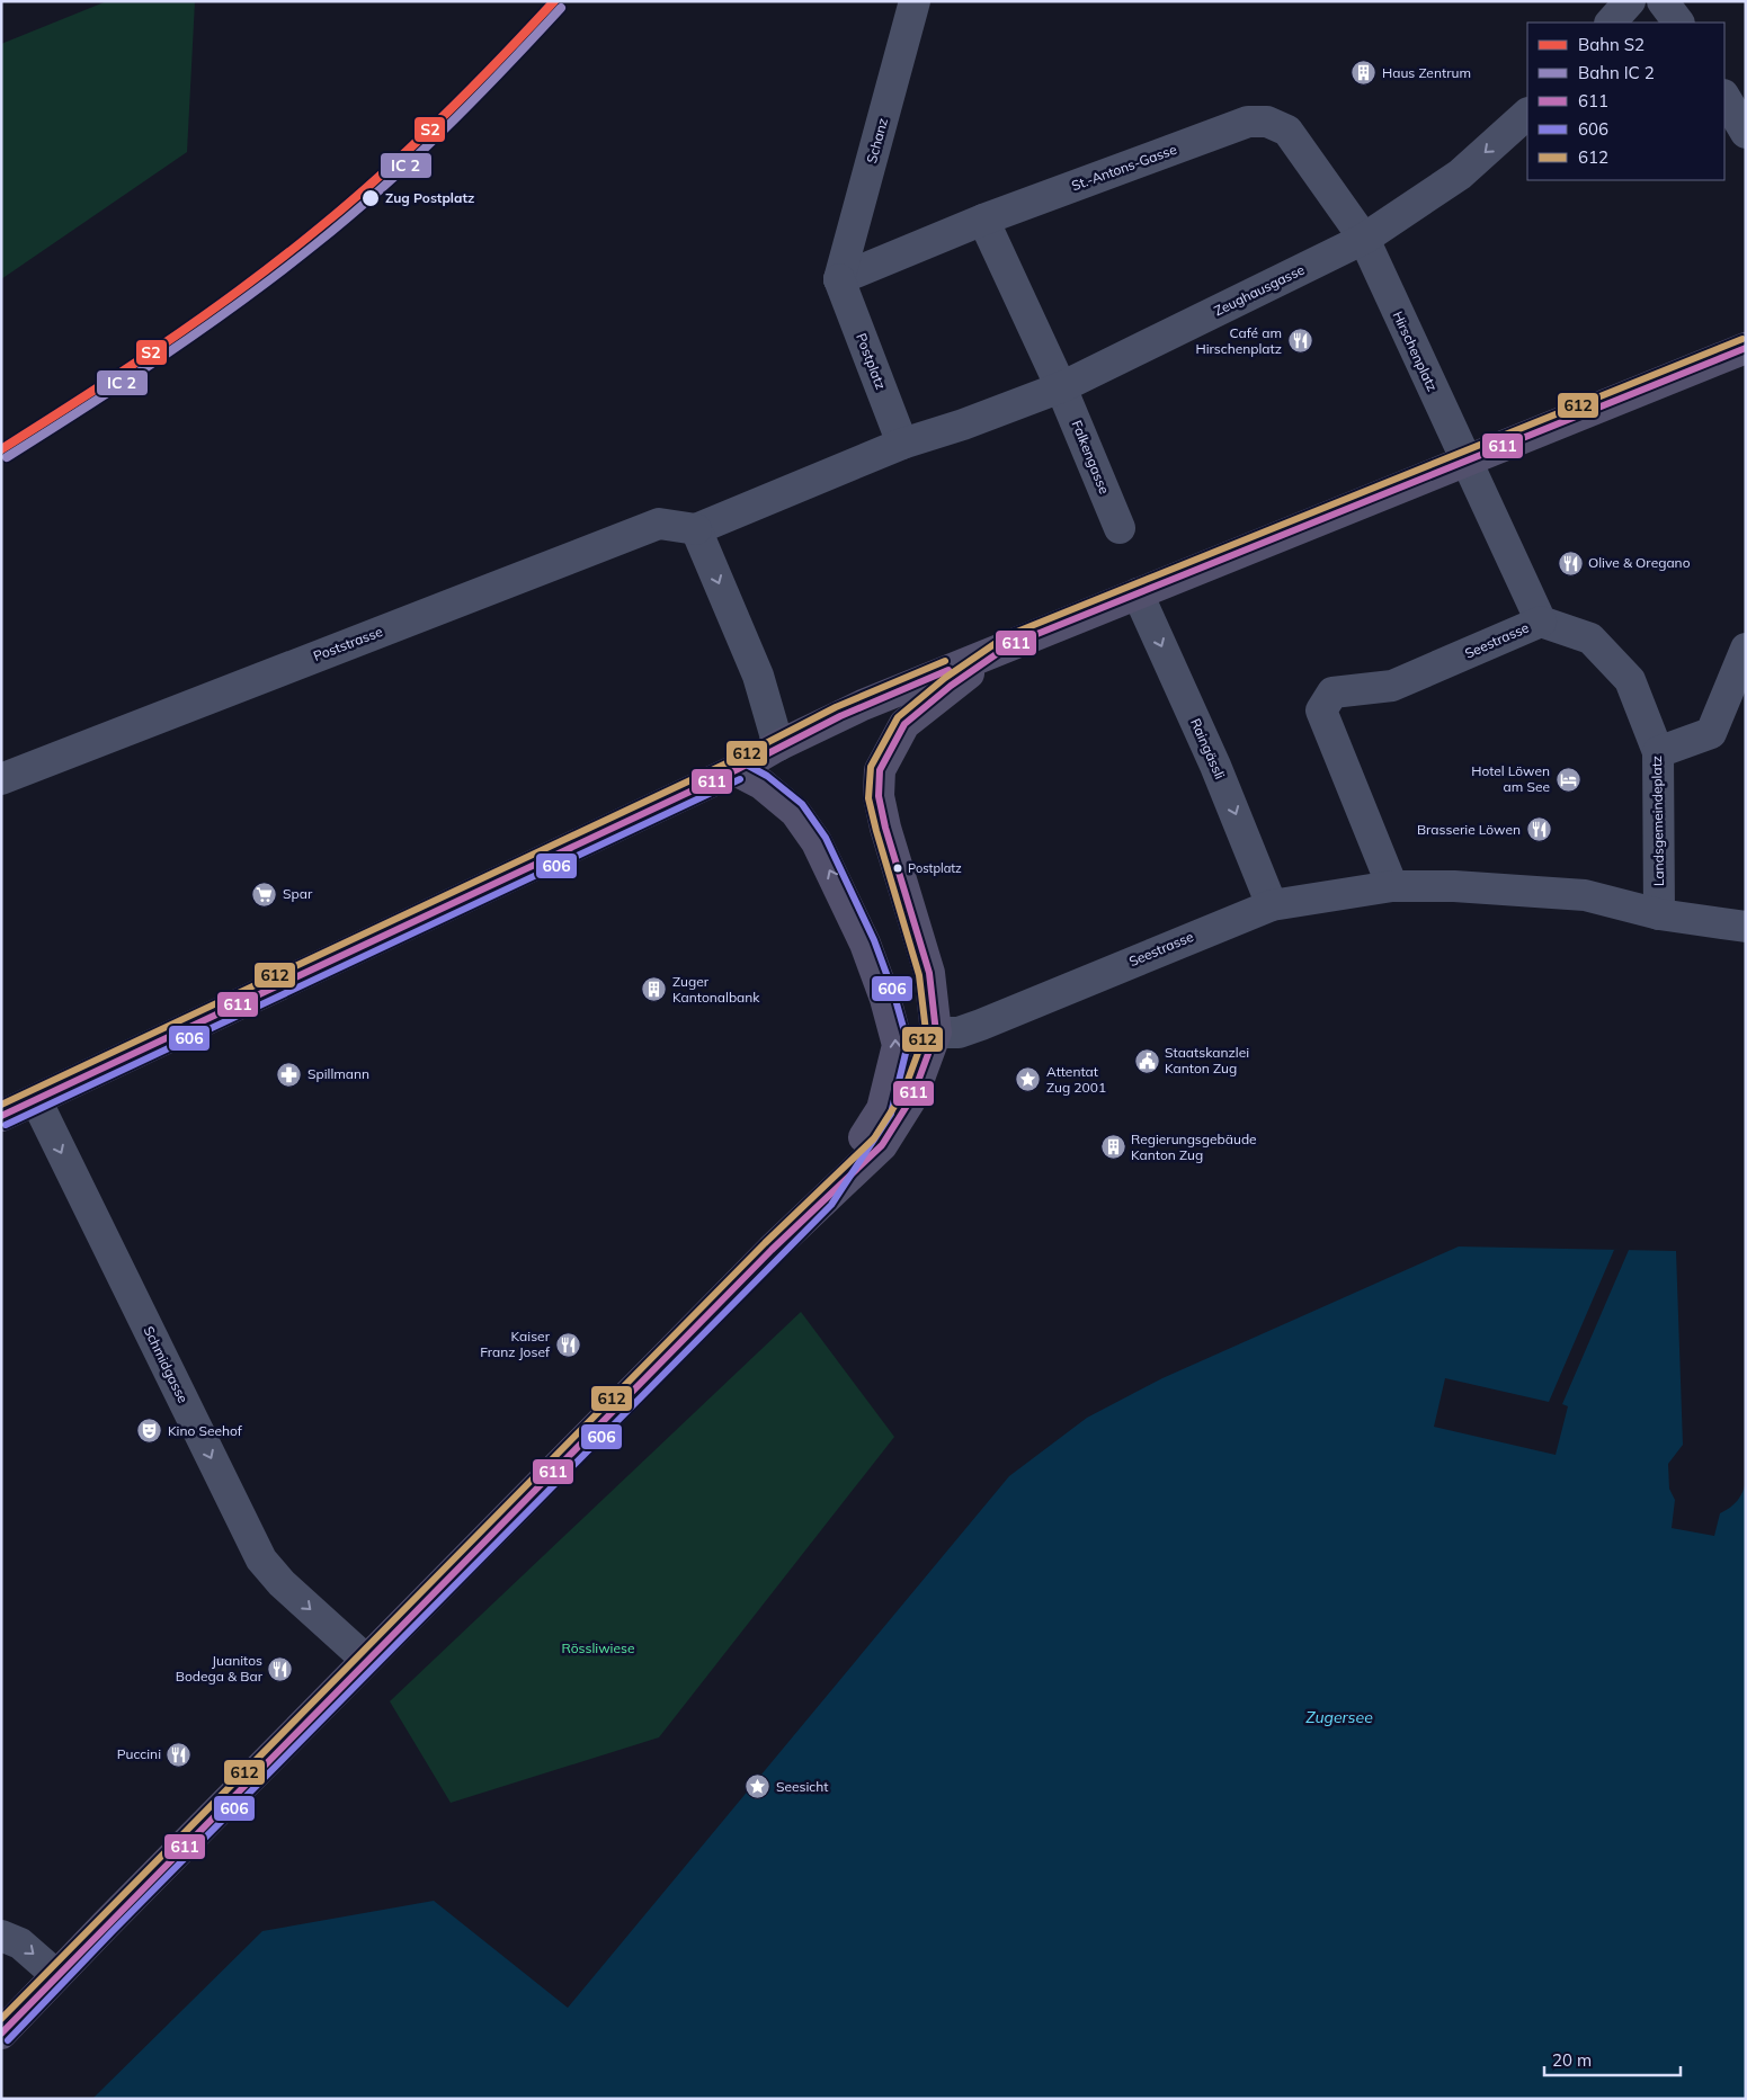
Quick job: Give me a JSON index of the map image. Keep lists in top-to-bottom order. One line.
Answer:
{"streets":{"street":["Schanz","St.-Antons-Gasse","Zeughausgasse","Hirschenplatz","Postplatz","Falkengasse","Seestrasse","Poststrasse","Raingässli","Landsgemeindeplatz","Schmidgasse"]},"crossings":[["Schanz","St.-Antons-Gasse"],["Schanz","Postplatz"],["St.-Antons-Gasse","Zeughausgasse"],["St.-Antons-Gasse","Hirschenplatz"],["St.-Antons-Gasse","Postplatz"],["Zeughausgasse","Hirschenplatz"],["Zeughausgasse","Postplatz"],["Zeughausgasse","Falkengasse"],["Seestrasse","Raingässli"],["Seestrasse","Landsgemeindeplatz"]],"one_way":["Raingässli","Schmidgasse"],"water":["Zugersee"],"parks":["Rössliwiese"],"places":{"building":["Haus Zentrum","Zuger Kantonalbank","Regierungsgebäude Kanton Zug"],"other":["Zug Postplatz","Postplatz"],"restaurant":["Café am Hirschenplatz","Olive & Oregano","Brasserie Löwen","Kaiser Franz Josef","Juanitos Bodega & Bar","Puccini"],"hotel":["Hotel Löwen am See"],"supermarket":["Spar"],"public building":["Staatskanzlei Kanton Zug"],"pharmacy":["Spillmann"],"place":["Attentat Zug 2001","Seesicht"],"theatre":["Kino Seehof"]},"lines":["rail line S2","transit line 612","transit line 611","transit line 606"],"legend":["Bahn S2","Bahn IC 2","611","606","612"],"scale_bar":"20 m"}
